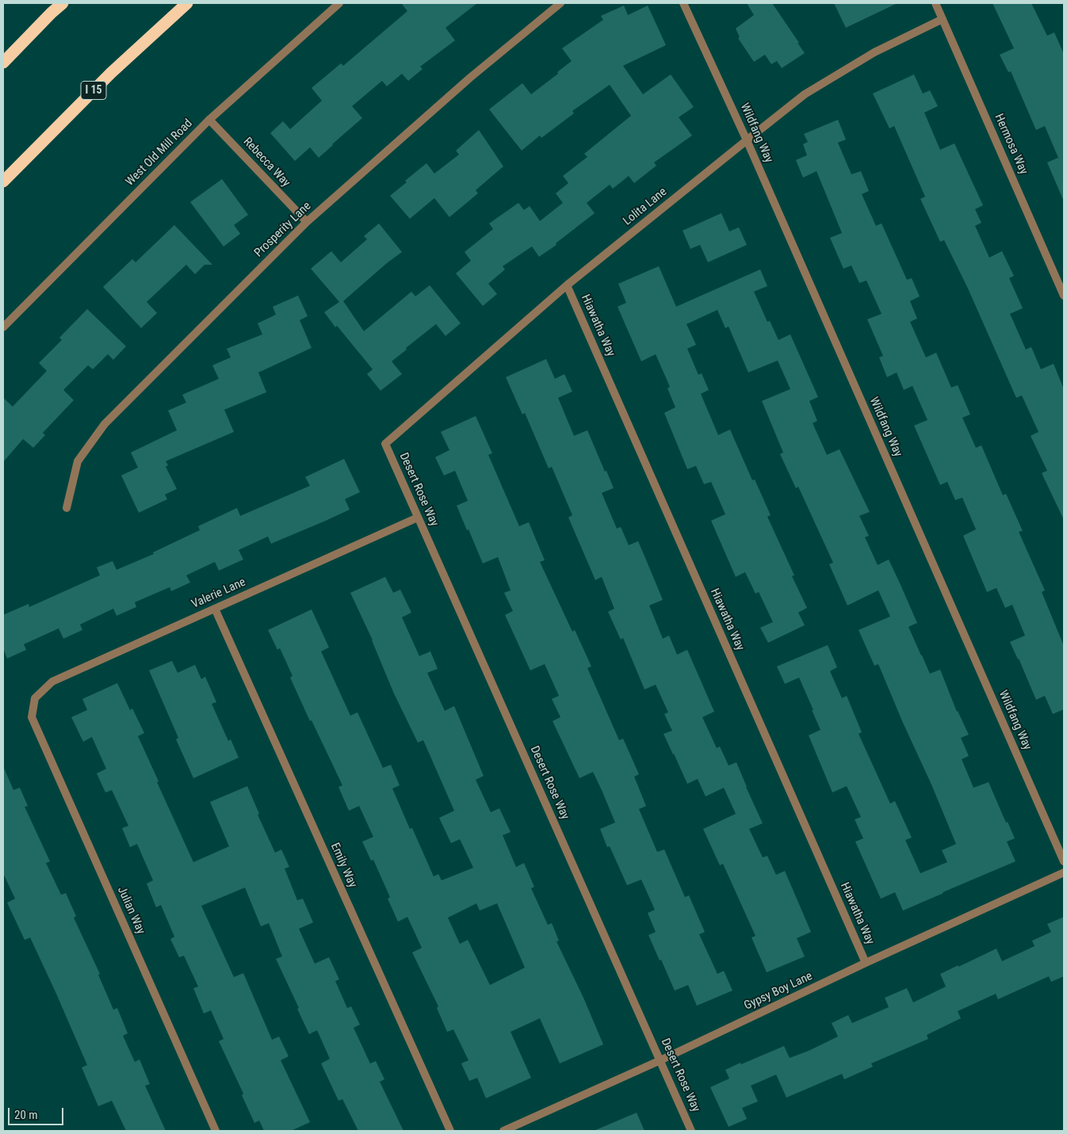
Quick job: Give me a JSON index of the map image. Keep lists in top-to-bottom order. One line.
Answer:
{"streets":{"highway":["I 15"],"street":["Wildfang Way","Hermosa Way","West Old Mill Road","Rebecca Way","Lolita Lane","Prosperity Lane","Hiawatha Way","Desert Rose Way","Valerie Lane","Emily Way","Julian Way","Gypsy Boy Lane"]},"crossings":[["Wildfang Way","Lolita Lane"],["Hermosa Way","Lolita Lane"],["West Old Mill Road","Rebecca Way"],["Rebecca Way","Prosperity Lane"],["Lolita Lane","Hiawatha Way"],["Lolita Lane","Desert Rose Way"],["Hiawatha Way","Gypsy Boy Lane"],["Desert Rose Way","Valerie Lane"],["Desert Rose Way","Gypsy Boy Lane"],["Valerie Lane","Emily Way"],["Valerie Lane","Julian Way"]],"scale_bar":"20 m"}
